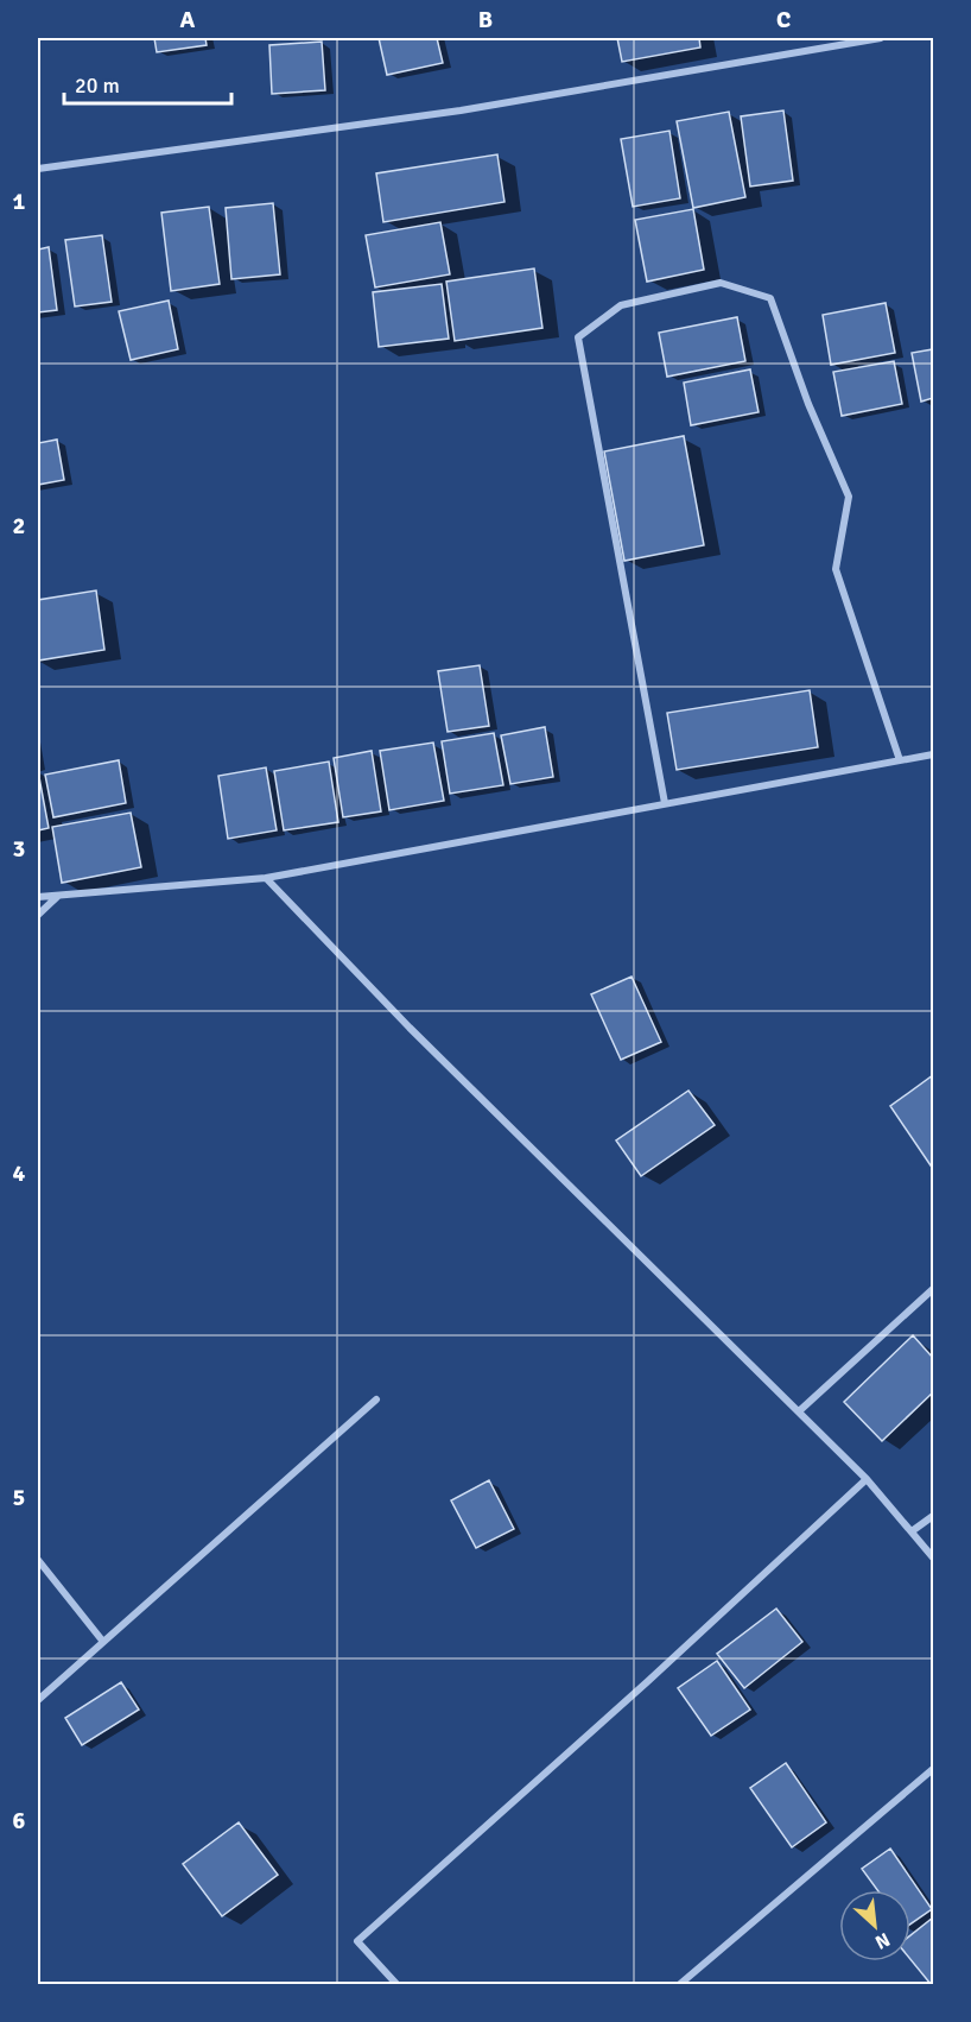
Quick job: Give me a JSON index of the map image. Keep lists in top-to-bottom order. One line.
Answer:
{"scale_bar":"20 m","north":"bottom right","grid":{"columns":["A","B","C"],"rows":["1","2","3","4","5","6"]}}
